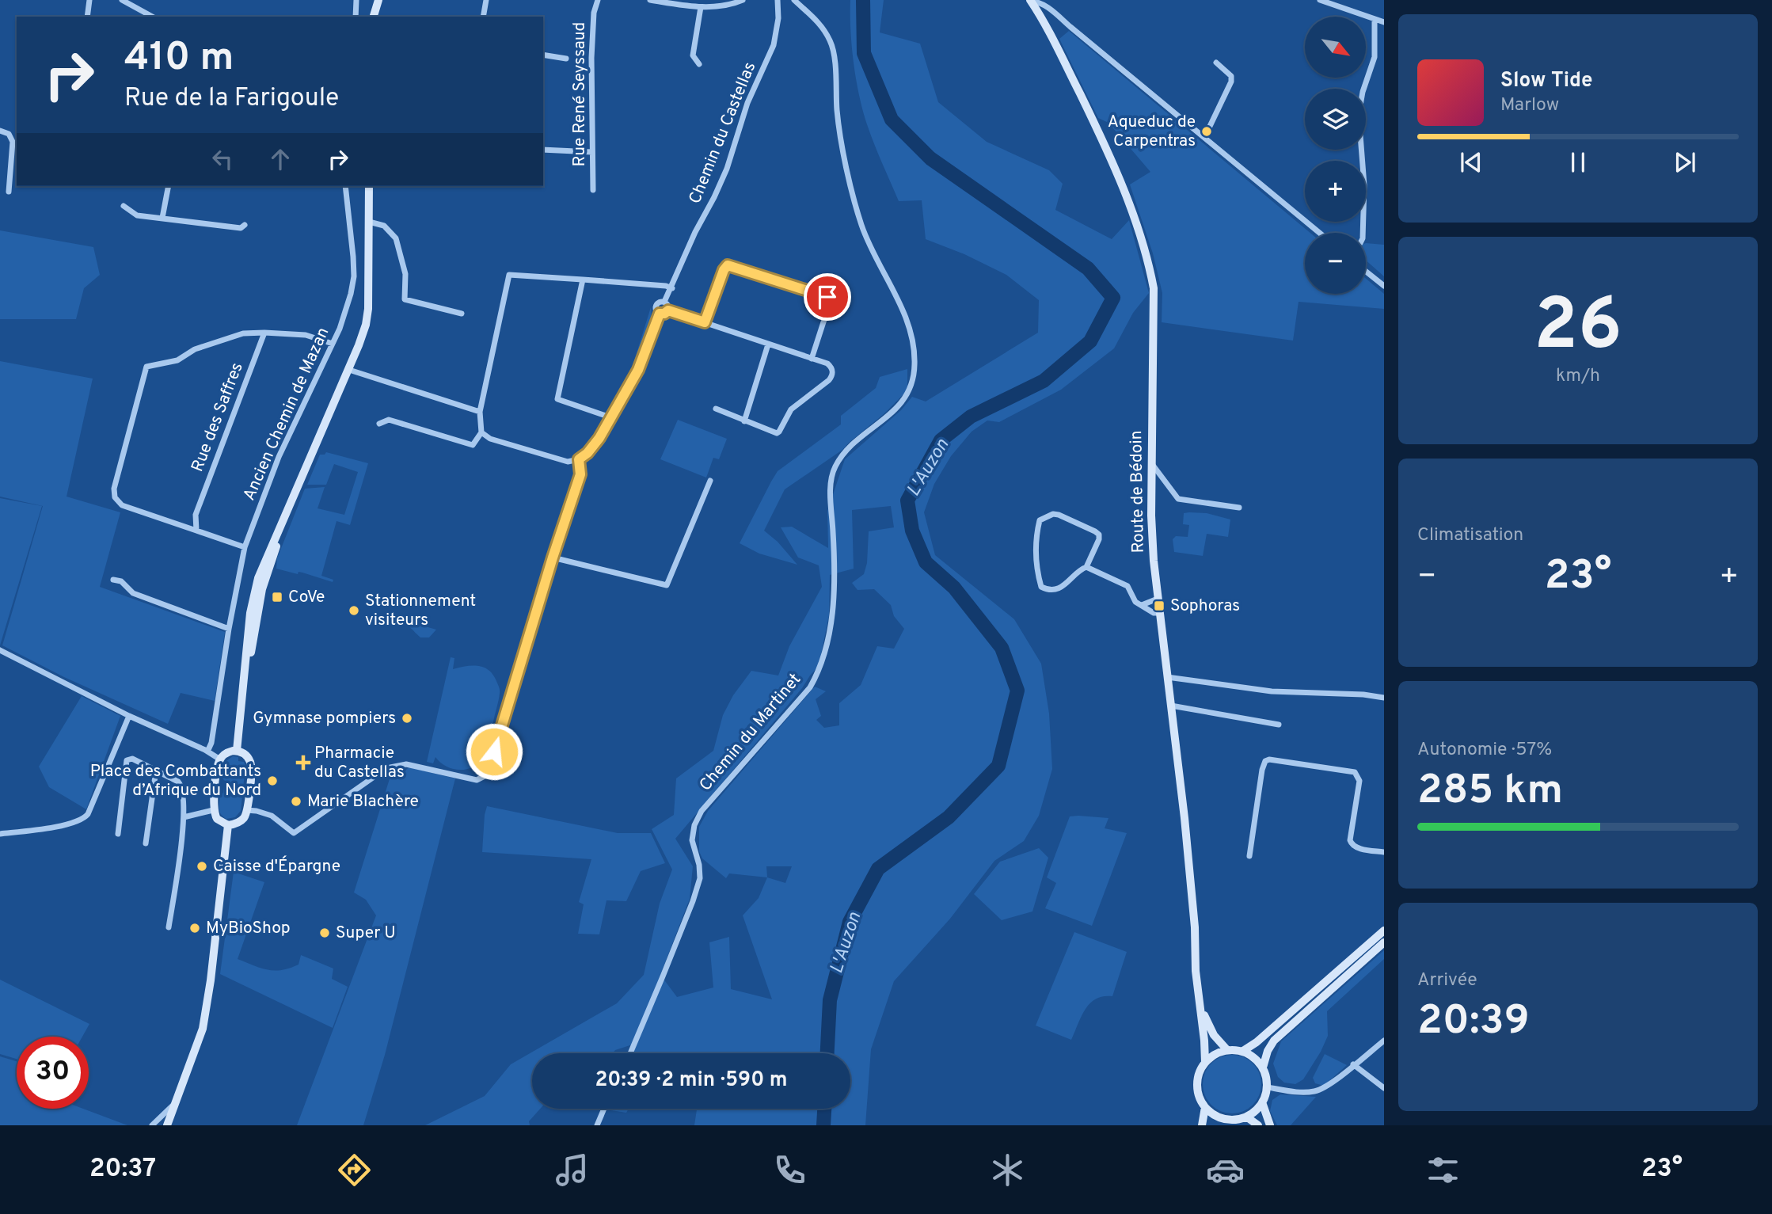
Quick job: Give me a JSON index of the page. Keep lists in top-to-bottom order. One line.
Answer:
{"streets":{"main road":["Route de Bédoin"],"street":["Rue René Seyssaud","Chemin du Castellas","Ancien Chemin de Mazan","Rue des Saffres","Chemin du Martinet"]},"water":["L'Auzon"],"places":{"other":["Aqueduc de Carpentras","Stationnement visiteurs","Gymnase pompiers","Place des Combattants d’Afrique du Nord","Marie Blachère","Caisse d'Épargne","MyBioShop","Super U"],"transit":["CoVe","Sophoras"],"health":["Pharmacie du Castellas"]},"north":"bottom right","page":{"map_buttons":["+","−"],"turn":["410 m","Rue de la Farigoule"],"song":["Slow Tide","Marlow"],"tile":[["26","km/h"],"Climatisation",["Autonomie · 57%","285 km"],["Arrivée","20:39"]],"heat":["−","23°","+"],"limit":"30","trip":"20:39 · 2 min · 590 m","tabs":["20:37","23°"]}}
